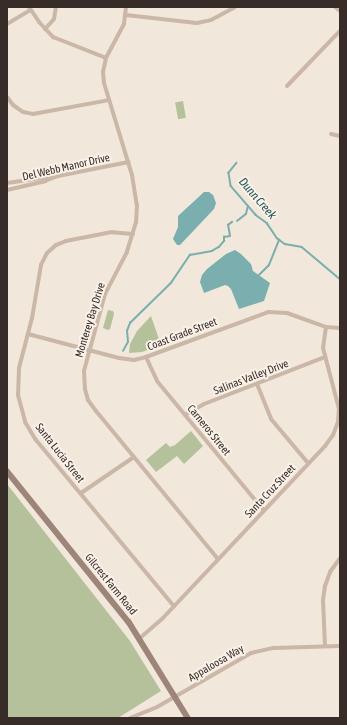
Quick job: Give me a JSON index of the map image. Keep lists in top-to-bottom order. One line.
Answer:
{"streets":{"main road":["Gilcrest Farm Road"],"street":["Del Webb Manor Drive","Monterey Bay Drive","Coast Grade Street","Salinas Valley Drive","Carneros Street","Santa Lucia Street","Santa Cruz Street","Appaloosa Way"]},"crossings":[["Del Webb Manor Drive","Monterey Bay Drive"],["Monterey Bay Drive","Coast Grade Street"],["Monterey Bay Drive","Santa Lucia Street"],["Monterey Bay Drive","Santa Cruz Street"],["Coast Grade Street","Carneros Street"],["Coast Grade Street","Santa Lucia Street"],["Coast Grade Street","Santa Cruz Street"],["Salinas Valley Drive","Carneros Street"],["Salinas Valley Drive","Santa Cruz Street"],["Carneros Street","Santa Cruz Street"],["Santa Lucia Street","Santa Cruz Street"],["Santa Cruz Street","Gilcrest Farm Road"],["Gilcrest Farm Road","Appaloosa Way"]],"water":["Dunn Creek"]}
